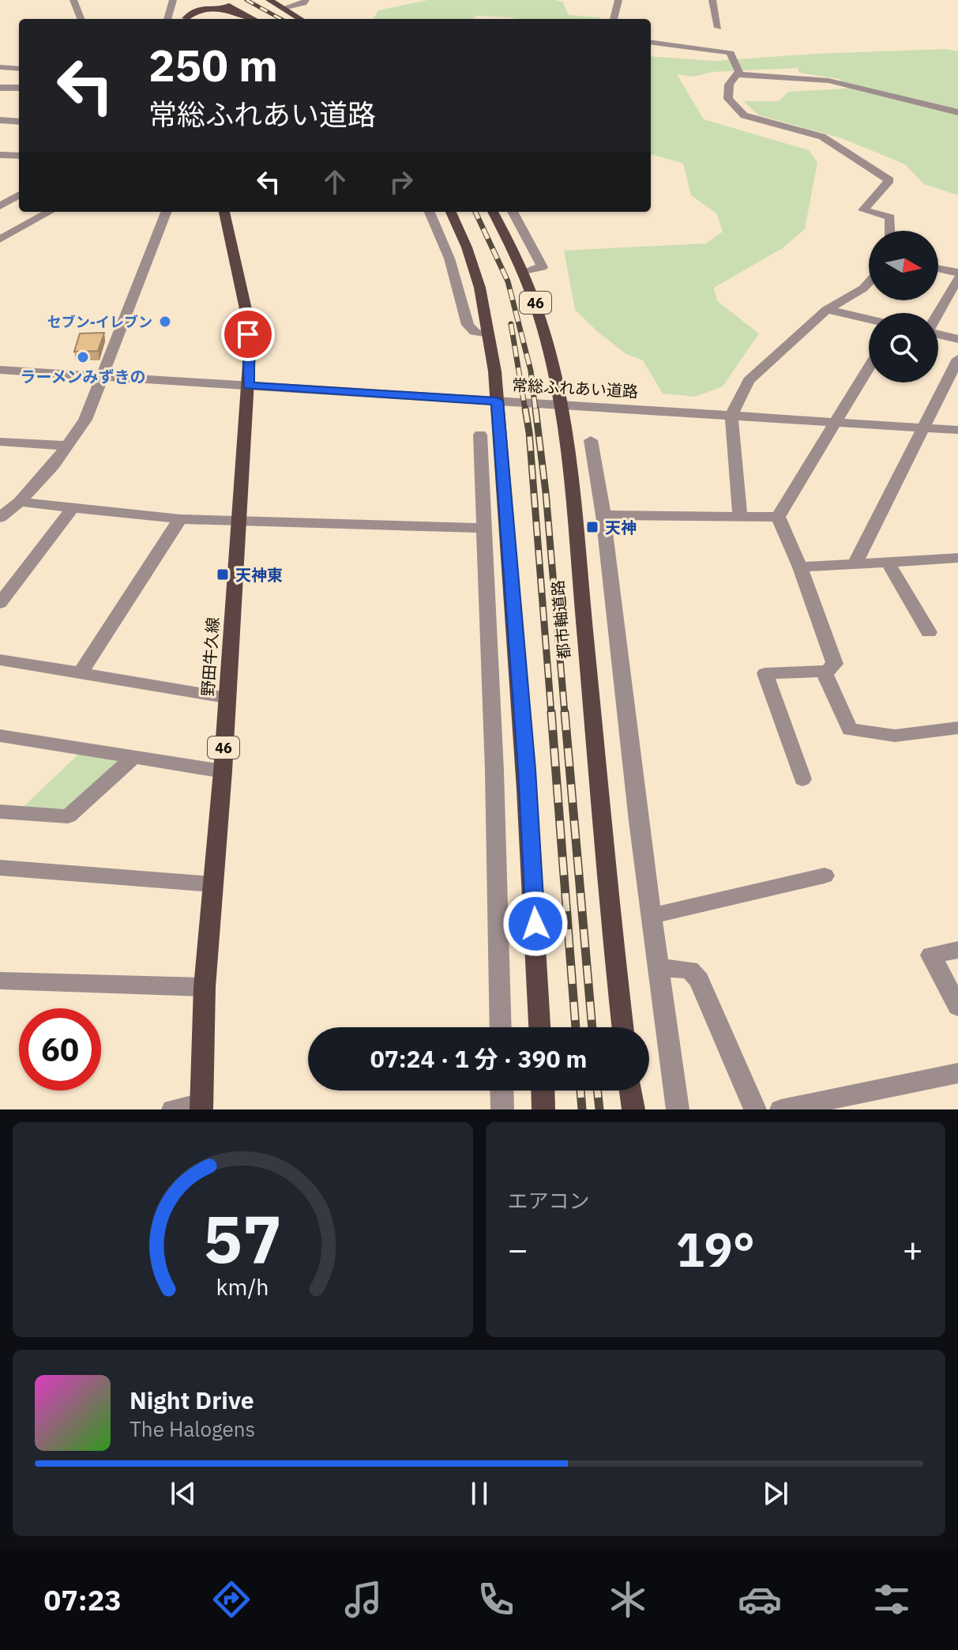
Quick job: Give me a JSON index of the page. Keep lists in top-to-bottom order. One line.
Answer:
{"streets":{"main road":["46","都市軸道路","野田牛久線"],"street":["常総ふれあい道路"]},"crossings":[["常総ふれあい道路","都市軸道路"],["常総ふれあい道路","野田牛久線"]],"places":{"other":["セブン-イレブン","ラーメンみずきの"],"transit":["天神","天神東"]},"north":"right","page":{"turn":["250 m","常総ふれあい道路"],"limit":"60","trip":"07:24 · 1 分 · 390 m","tile":"エアコン","heat":["−","19°","+"],"song":["Night Drive","The Halogens"],"tabs":"07:23","gauge":["57","km/h"]}}
